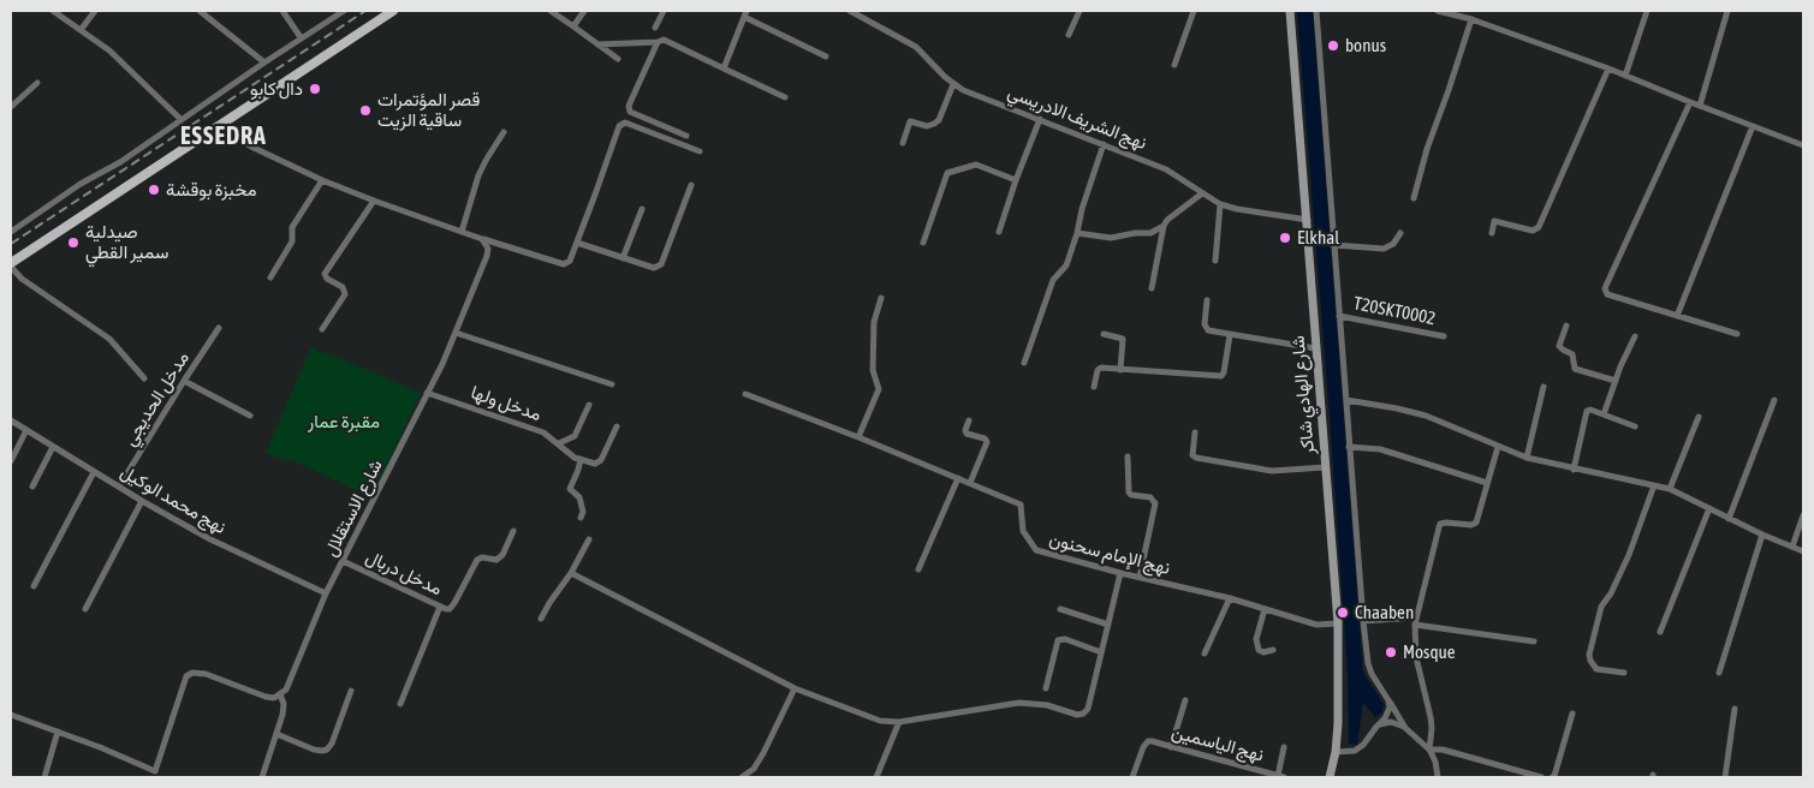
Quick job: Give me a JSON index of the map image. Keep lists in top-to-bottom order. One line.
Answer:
{"streets":{"main road":["شارع الهادي شاكر"],"street":["نهج الشريف الادريسي","T20SKT0002","مدخل الحديجي","مدخل ولها","نهج محمد الوكيل","شارع الاستقلال","نهج الإمام سحنون","مدخل دربال","نهج الياسمين"]},"crossings":[["نهج الشريف الادريسي","شارع الهادي شاكر"],["شارع الهادي شاكر","نهج الإمام سحنون"],["مدخل الحديجي","نهج محمد الوكيل"],["مدخل ولها","شارع الاستقلال"],["نهج محمد الوكيل","شارع الاستقلال"],["شارع الاستقلال","مدخل دربال"]],"districts":["ESSEDRA"],"parks":["مقبرة عمار"],"places":["bonus","دال كابو","قصر المؤتمرات ساقية الزيت","مخبزة بوقشة","Elkhal","صيدلية سمير القطي","Chaaben","Mosque"]}
